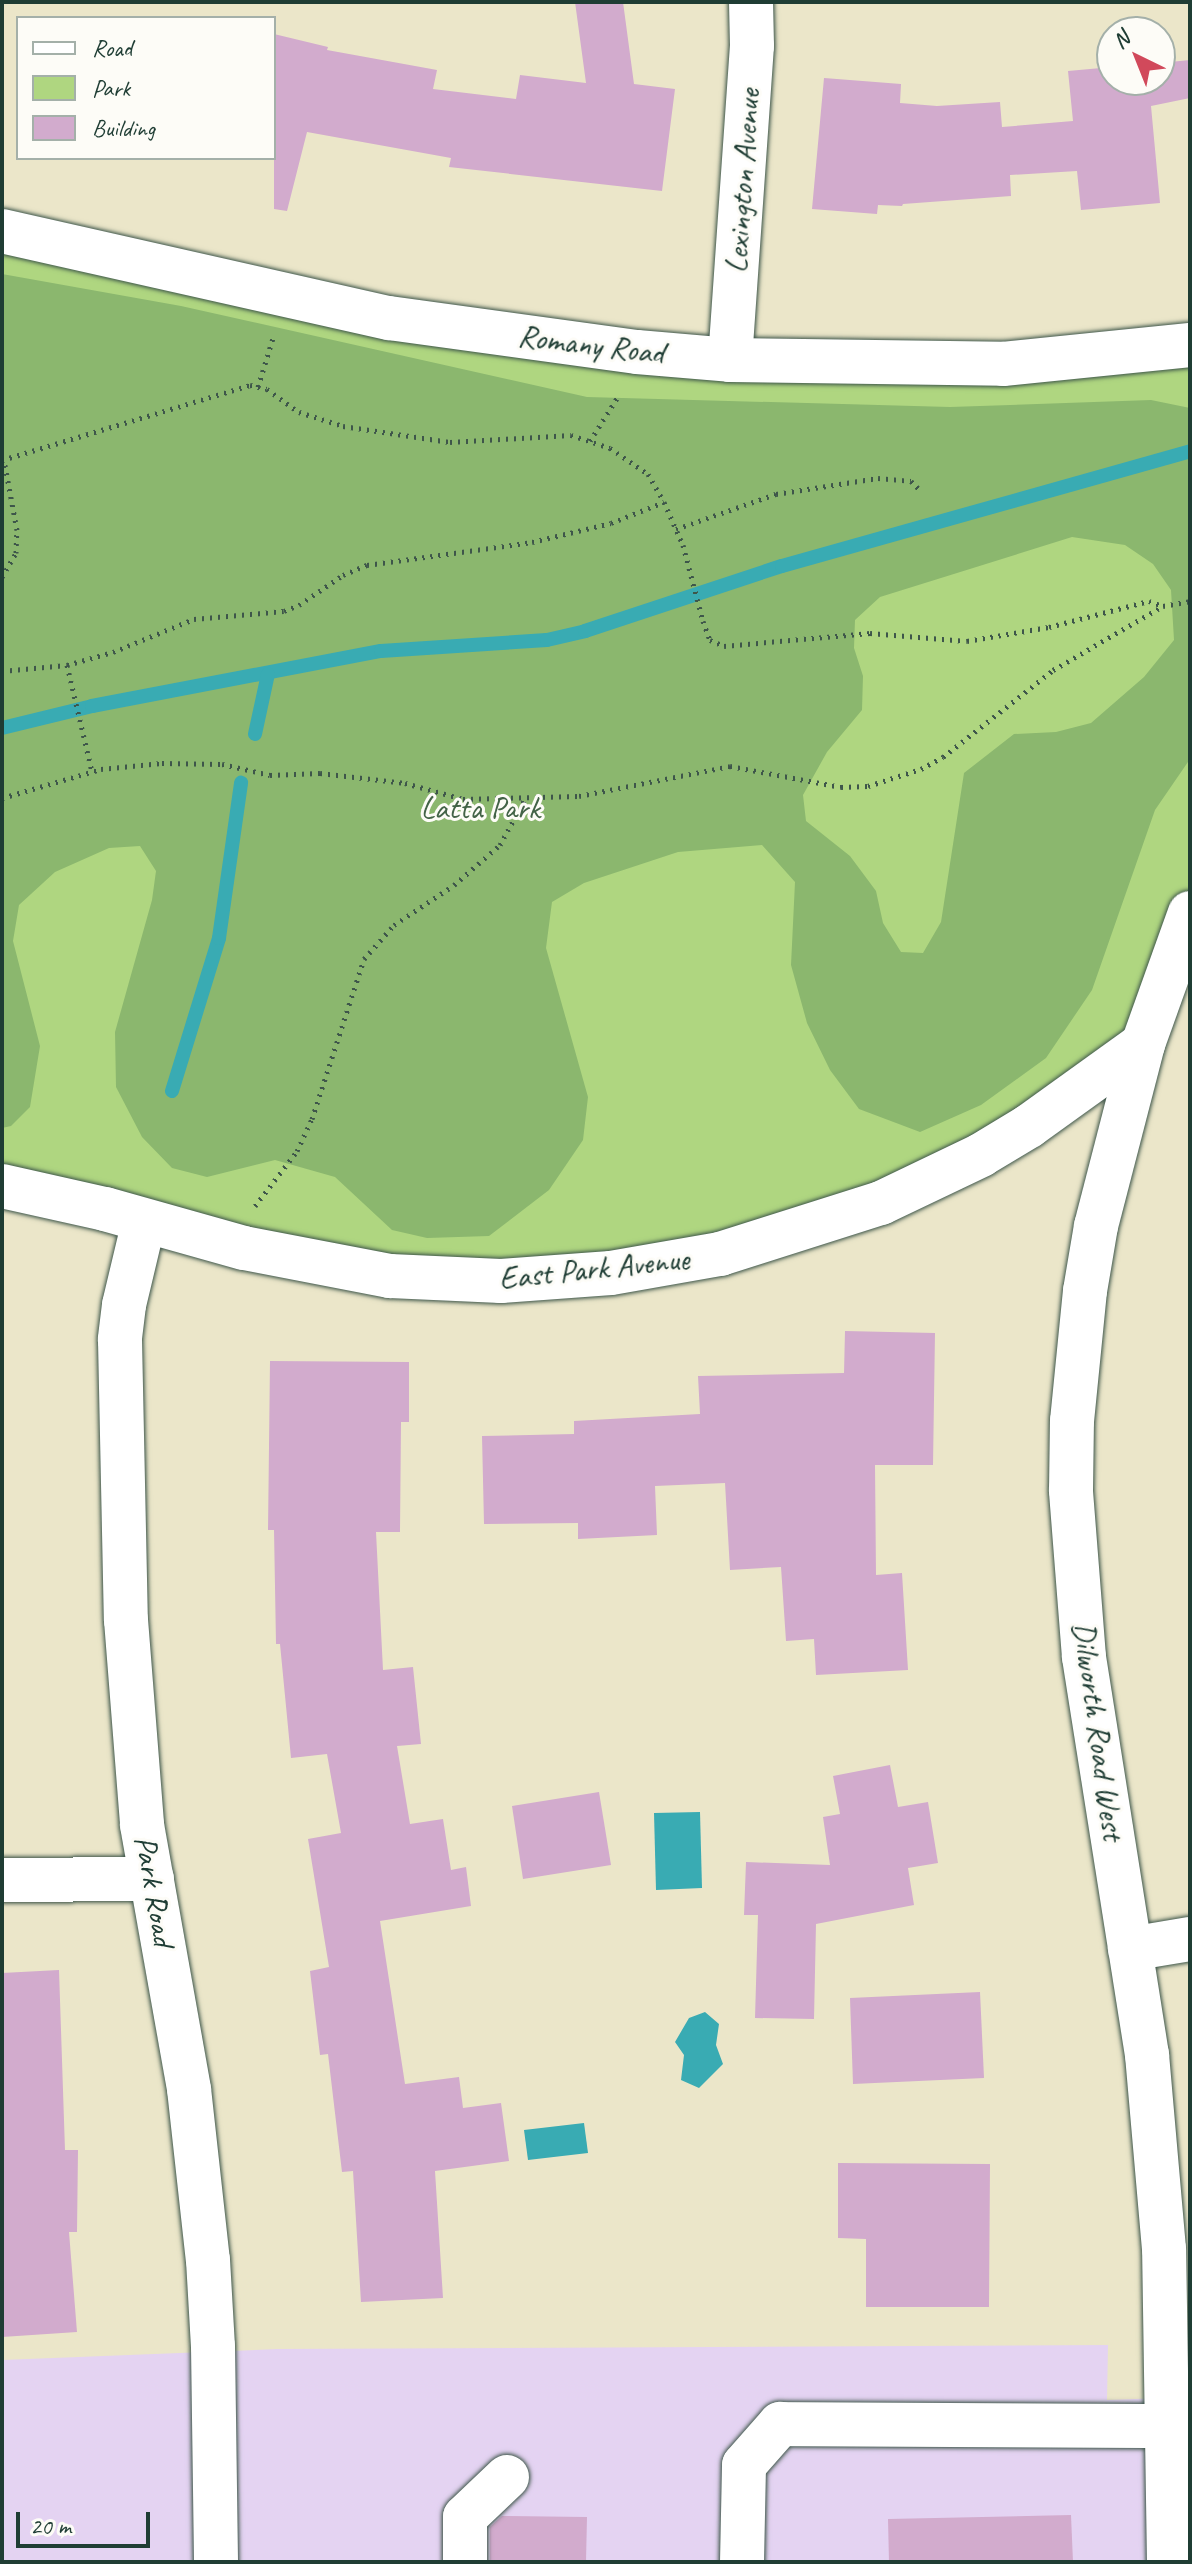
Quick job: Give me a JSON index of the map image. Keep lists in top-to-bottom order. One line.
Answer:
{"streets":{"street":["Lexington Avenue","Romany Road","East Park Avenue","Dilworth Road West","Park Road"]},"crossings":[["Lexington Avenue","Romany Road"],["East Park Avenue","Dilworth Road West"],["East Park Avenue","Park Road"]],"parks":["Latta Park"],"legend":["Road","Park","Building"],"scale_bar":"20 m","north":"top left"}
